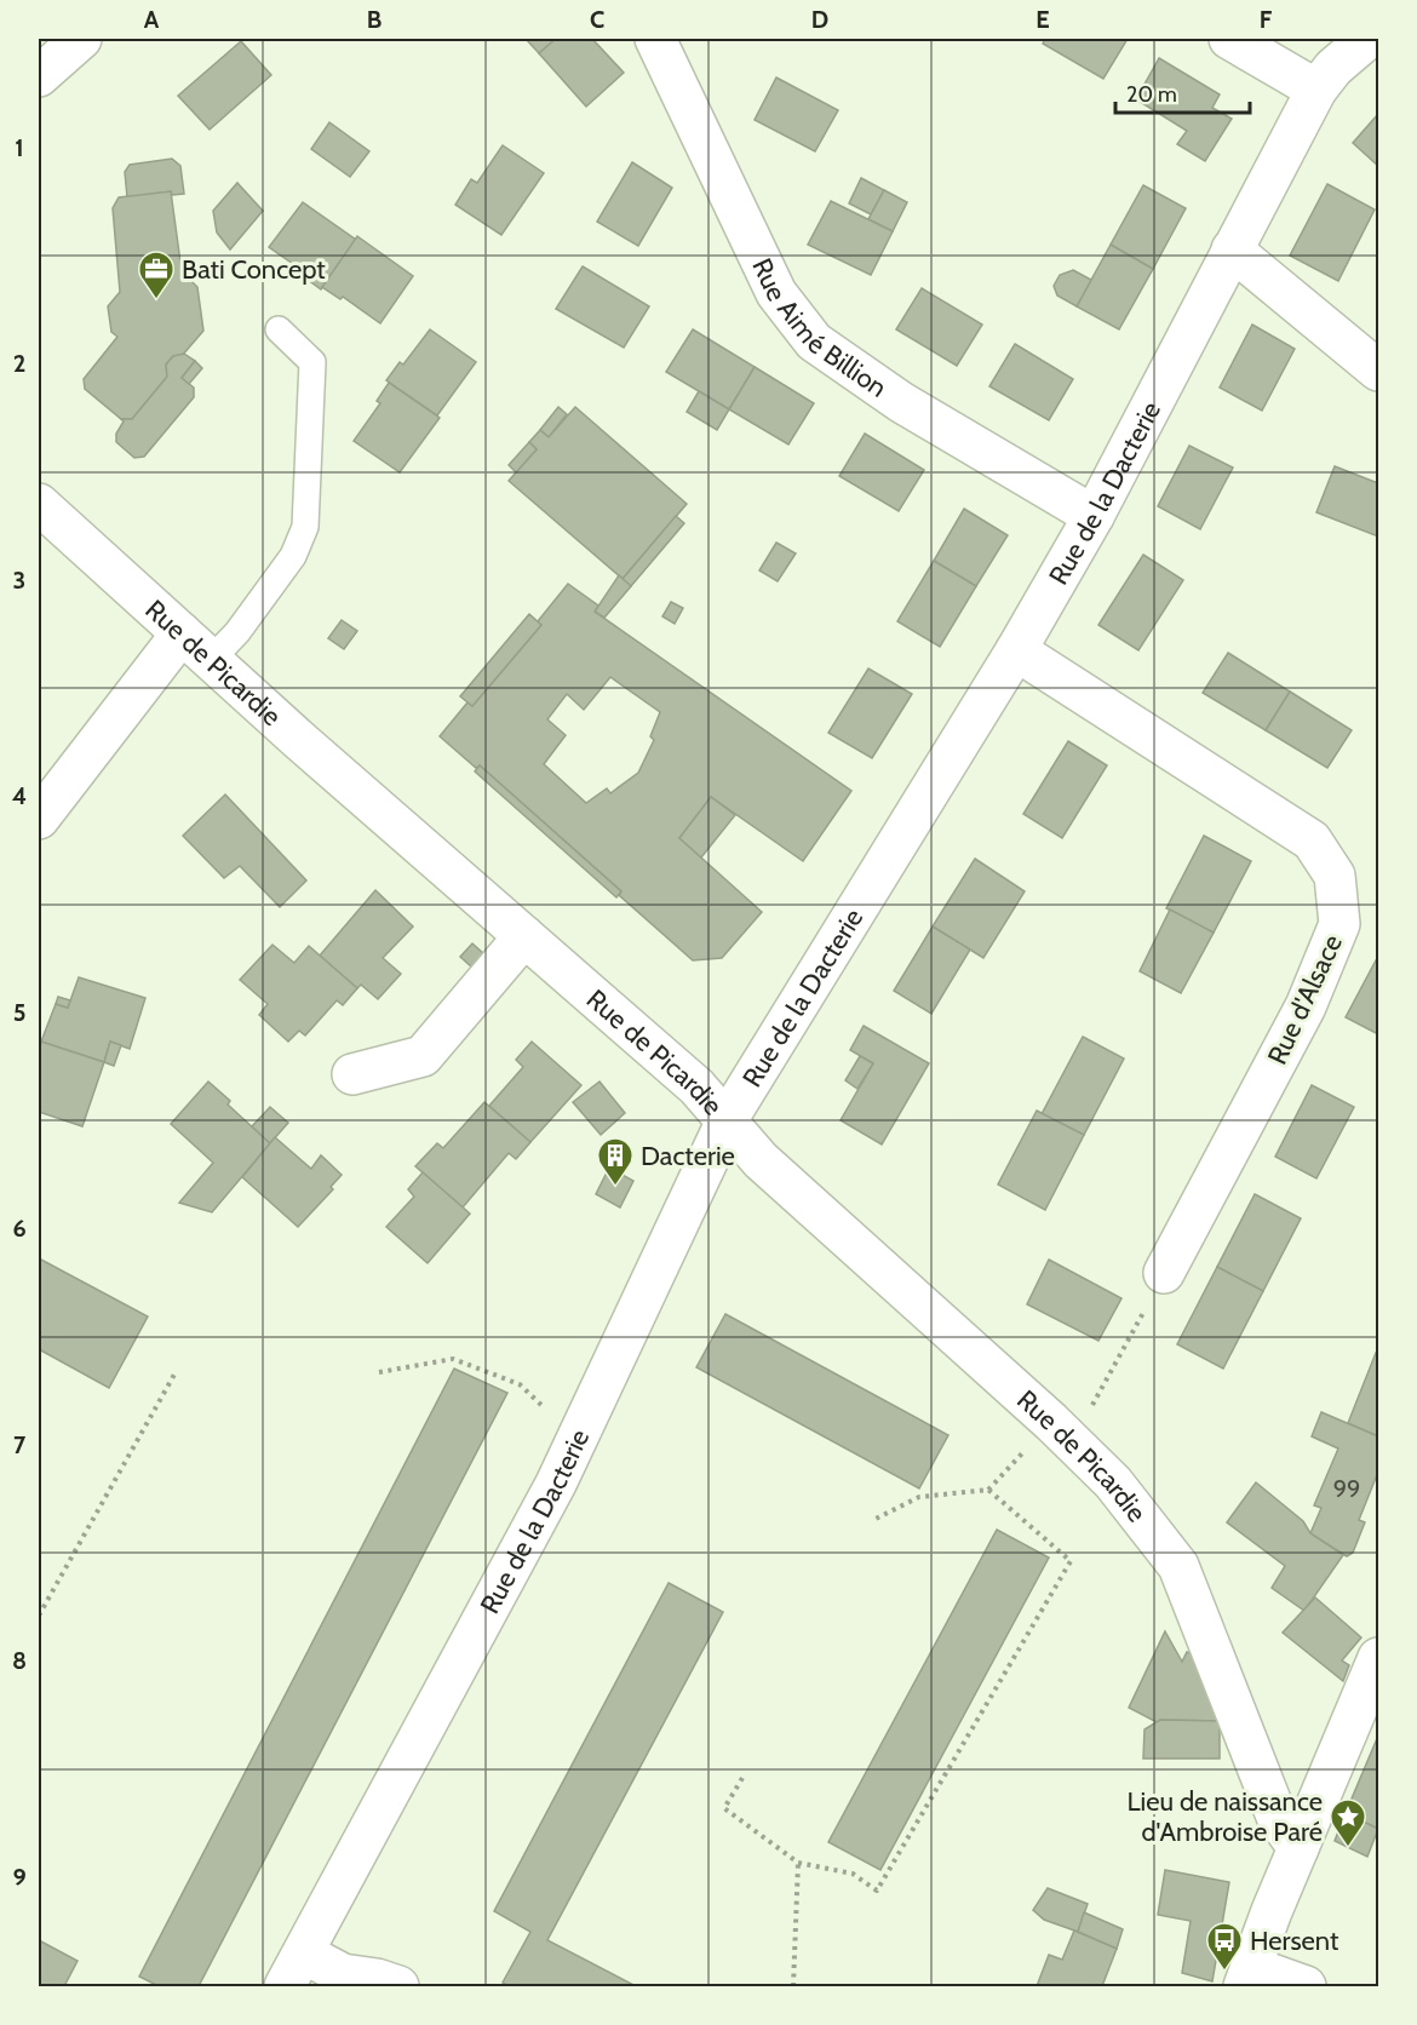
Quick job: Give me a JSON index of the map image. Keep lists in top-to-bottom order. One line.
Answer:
{"streets":{"street":["Rue Aimé Billion","Rue de la Dacterie","Rue de Picardie","Rue d'Alsace"]},"crossings":[["Rue Aimé Billion","Rue de la Dacterie"],["Rue de la Dacterie","Rue de Picardie"],["Rue de la Dacterie","Rue d'Alsace"]],"places":{"office":["Bati Concept"],"building":["Dacterie"],"place":["Lieu de naissance d'Ambroise Paré"],"bus stop":["Hersent"]},"house_numbers":["99"],"scale_bar":"20 m","grid":{"columns":["A","B","C","D","E","F"],"rows":["1","2","3","4","5","6","7","8","9"]}}
